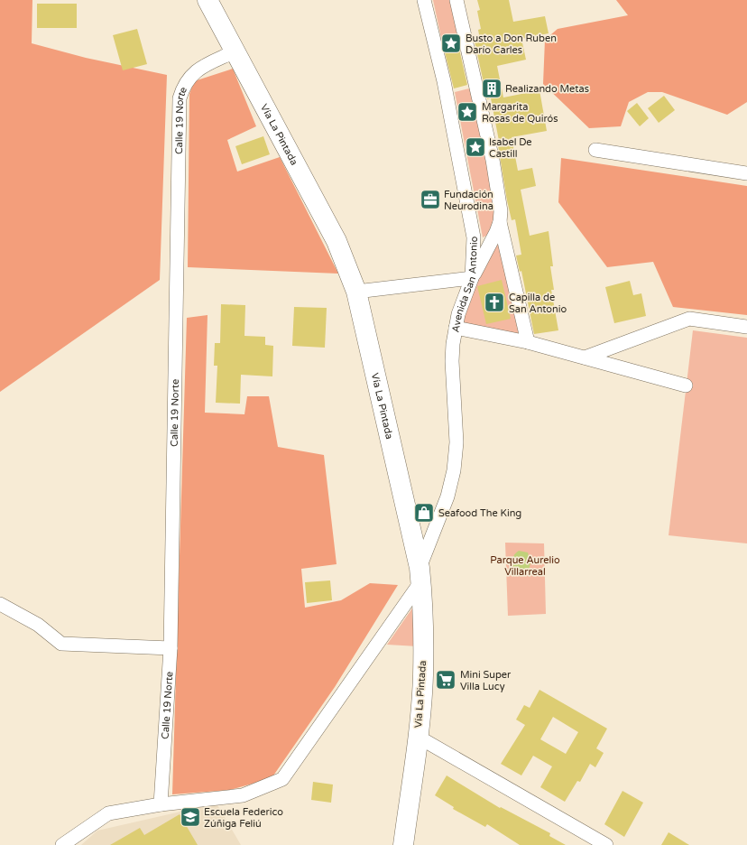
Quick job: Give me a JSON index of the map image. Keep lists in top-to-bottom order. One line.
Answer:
{"streets":{"main road":["Vía La Pintada"],"street":["Calle 19 Norte","Avenida San Antonio"]},"crossings":[["Calle 19 Norte","Vía La Pintada"],["Calle 19 Norte","Avenida San Antonio"],["Vía La Pintada","Avenida San Antonio"]],"parks":["Parque Aurelio Villarreal"],"places":{"place":["Busto a Don Ruben Darío Carles","Margarita Rosas de Quirós","Isabel De Castill"],"building":["Realizando Metas"],"office":["Fundación Neurodina"],"church":["Capilla de San Antonio"],"shop":["Seafood The King"],"supermarket":["Mini Super Villa Lucy"],"school or university":["Escuela Federico Zúñiga Feliú"]}}
